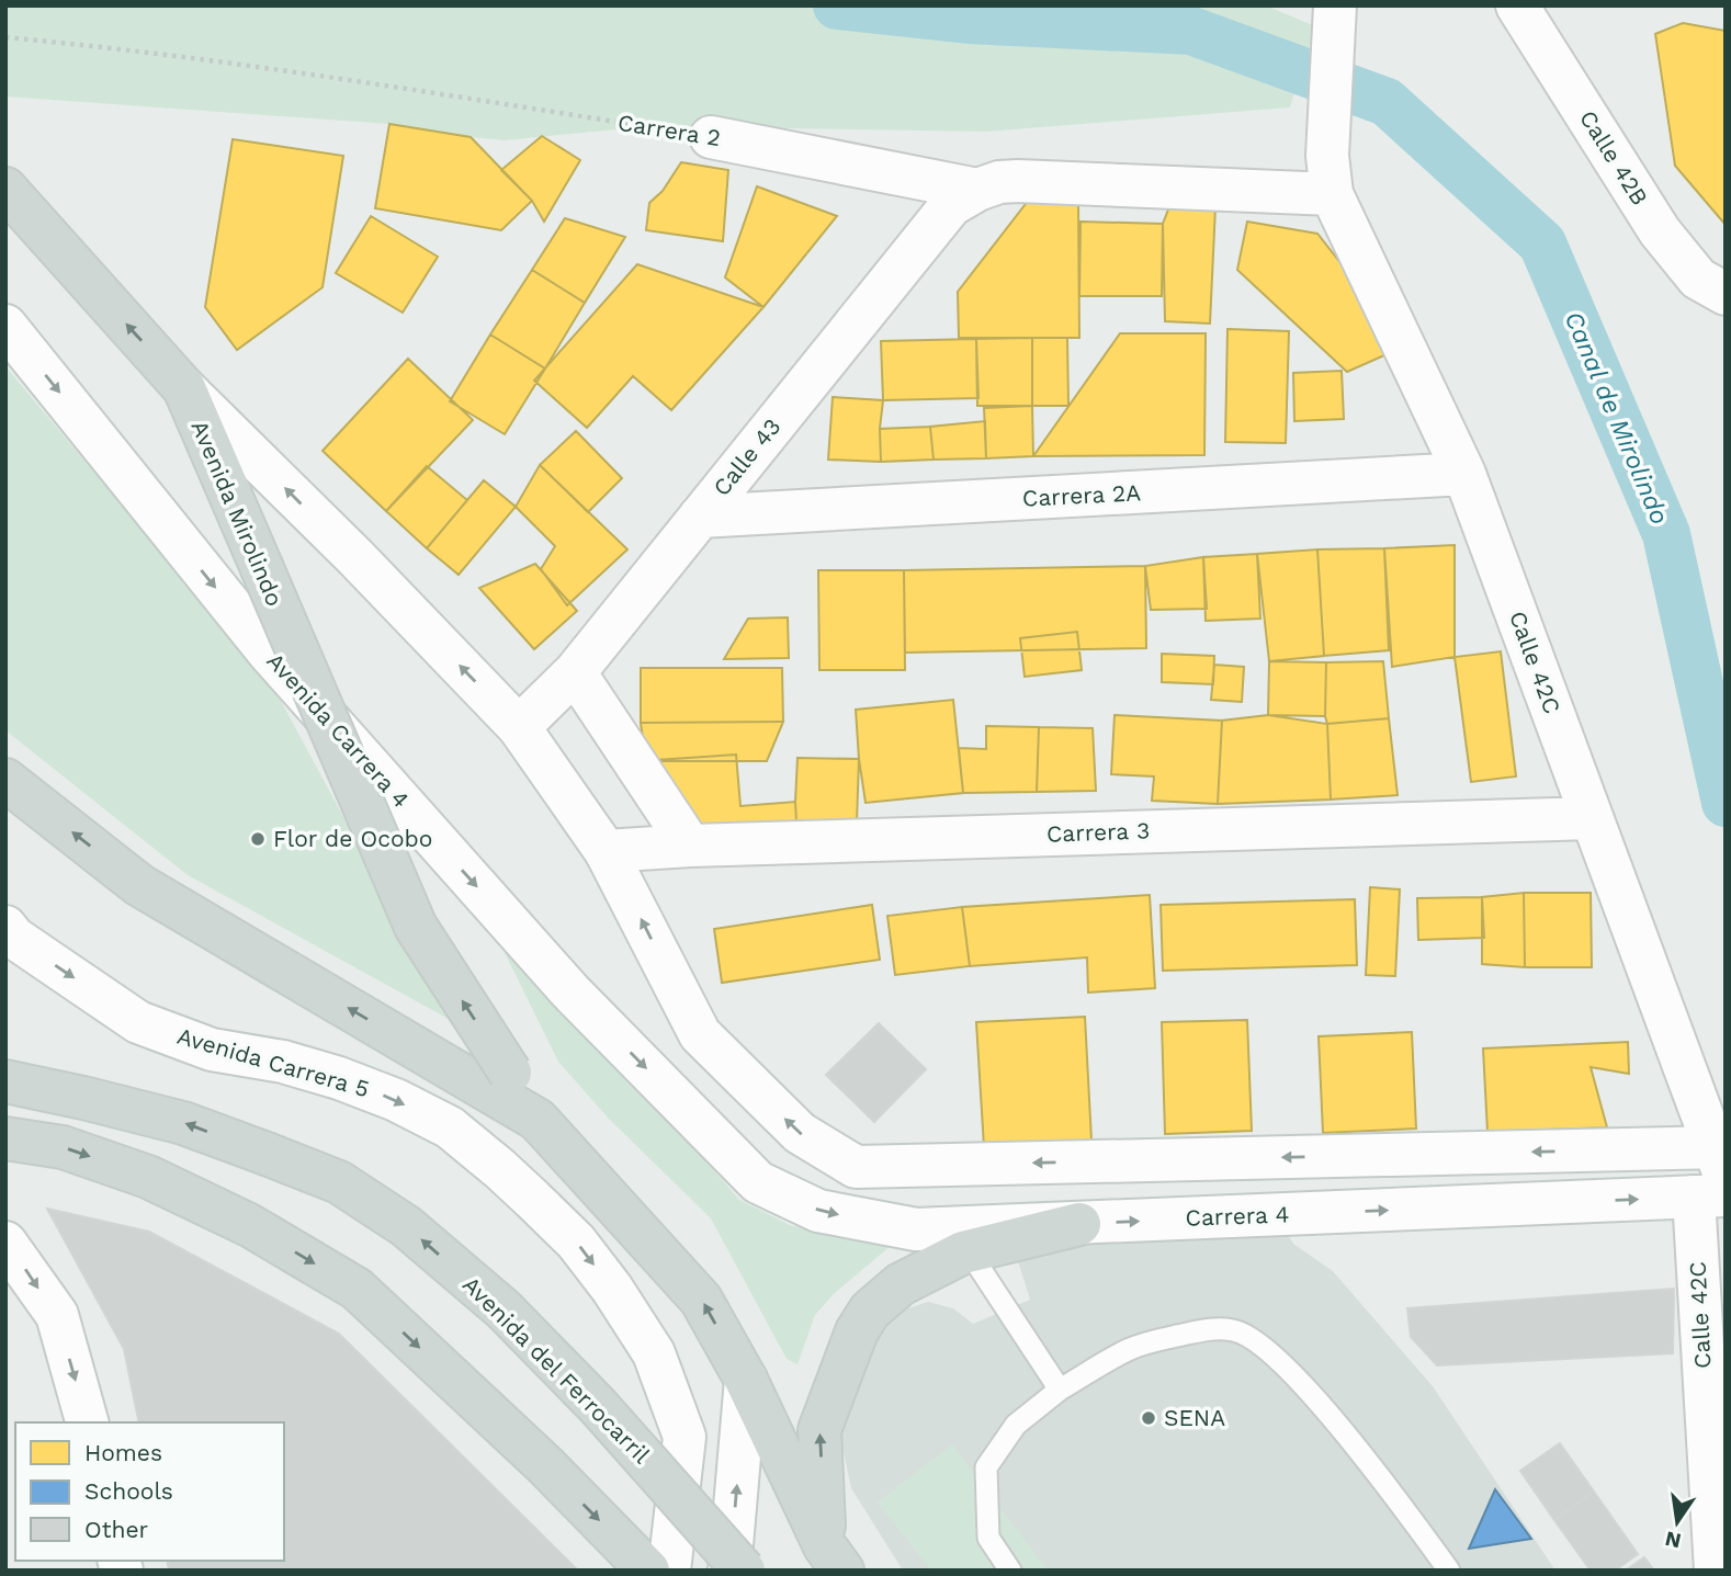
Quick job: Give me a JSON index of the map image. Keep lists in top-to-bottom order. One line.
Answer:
{"streets":{"main road":["Carrera 2","Calle 42B","Calle 43","Carrera 2A","Avenida Mirolindo","Calle 42C","Avenida Carrera 4","Carrera 3","Avenida Carrera 5","Carrera 4","Avenida del Ferrocarril"]},"crossings":[["Carrera 2","Calle 43"],["Carrera 2","Calle 42C"],["Calle 43","Carrera 2A"],["Carrera 2A","Calle 42C"],["Calle 42C","Carrera 3"],["Calle 42C","Carrera 4"],["Avenida Carrera 4","Carrera 4"]],"one_way":["Carrera 4"],"water":["Canal de Mirolindo"],"places":["Flor de Ocobo","SENA"],"legend":["Homes","Schools","Other"],"north":"bottom"}
